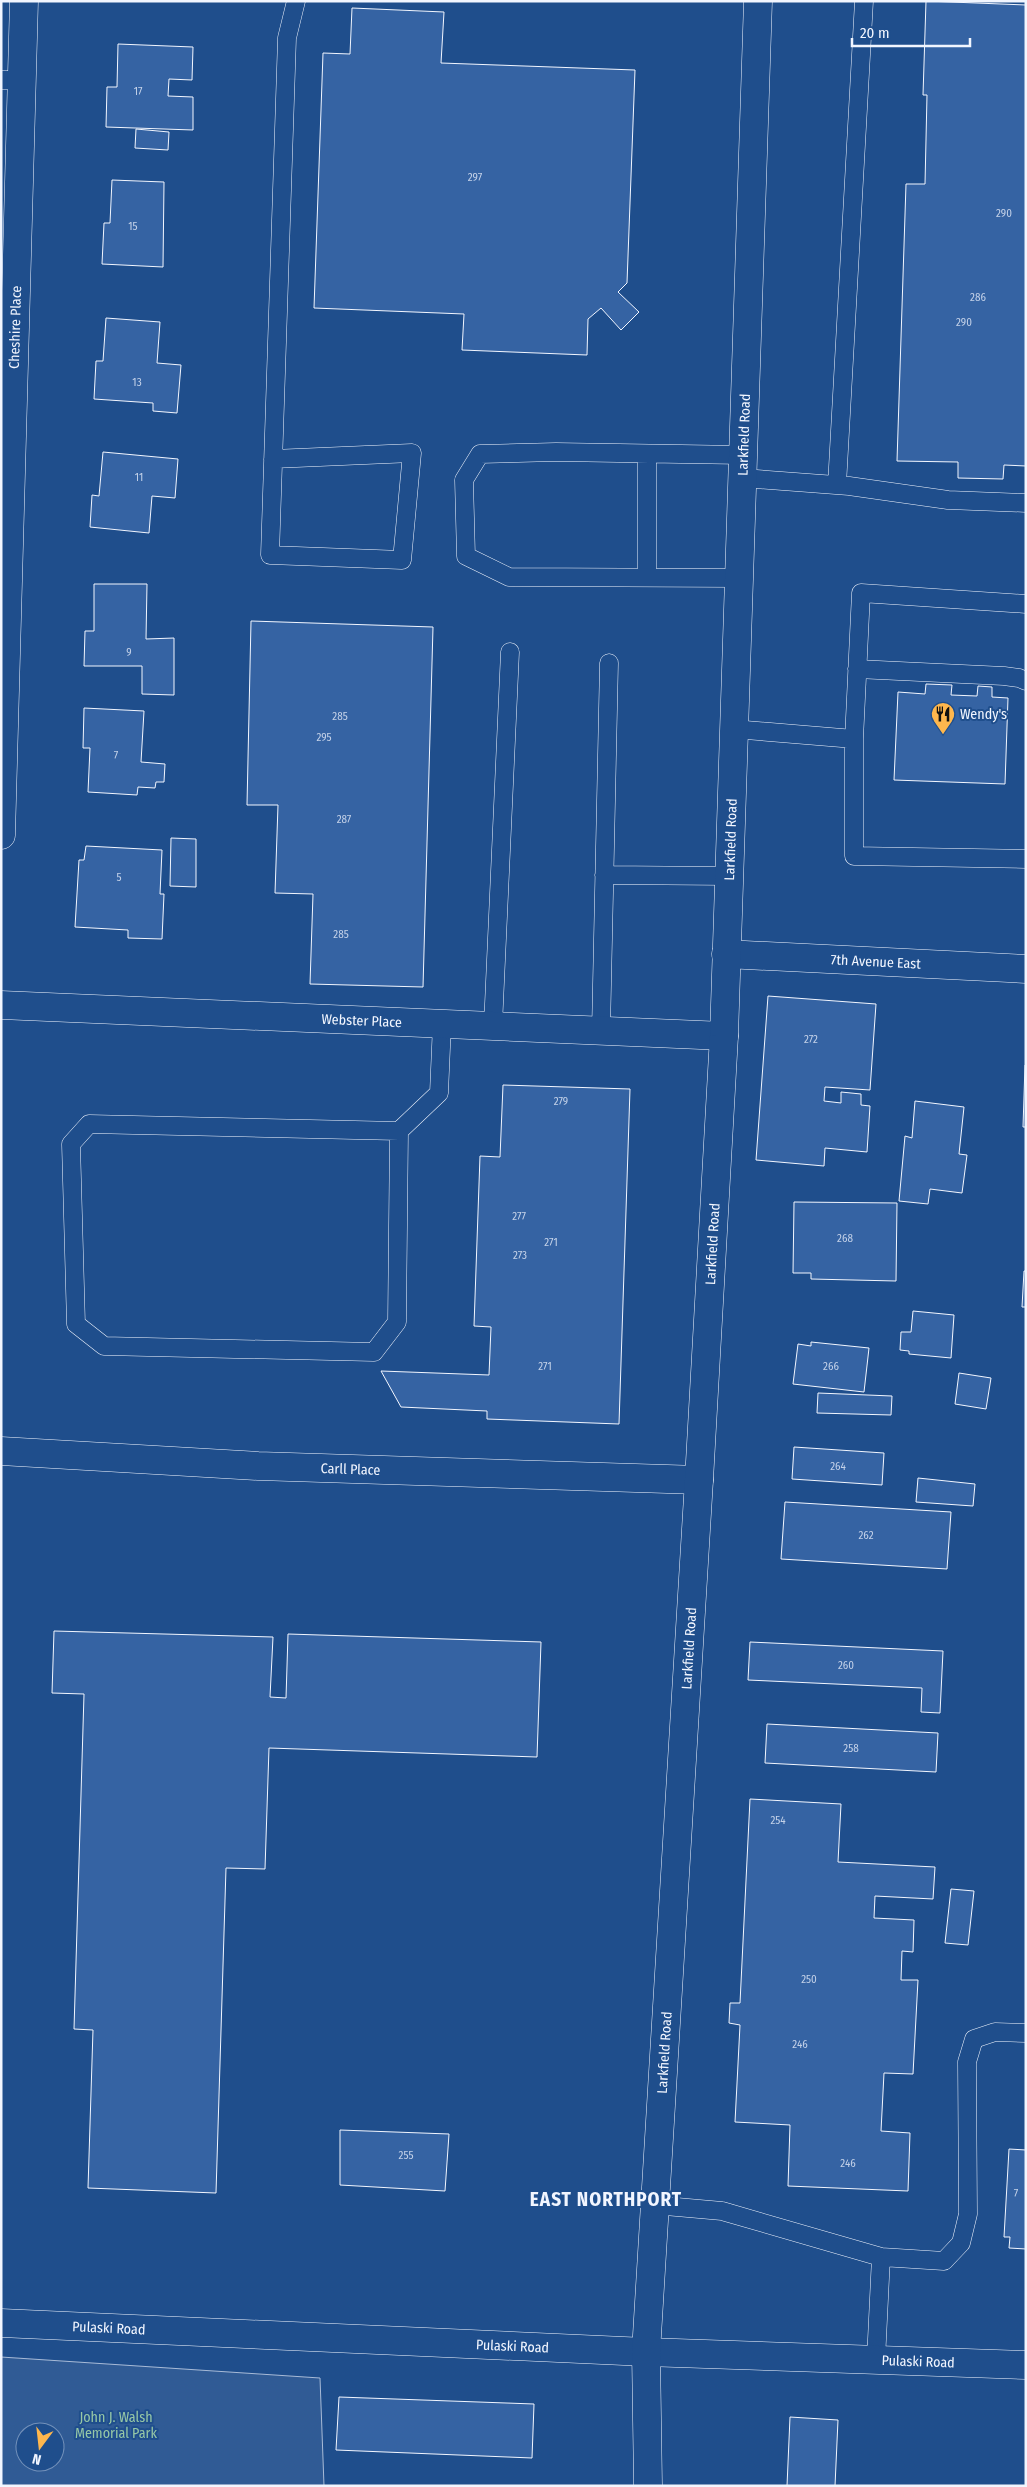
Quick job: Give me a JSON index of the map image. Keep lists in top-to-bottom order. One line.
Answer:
{"streets":{"main road":["Cheshire Place","Larkfield Road","7th Avenue East","Webster Place","Carll Place","Pulaski Road"]},"crossings":[["Larkfield Road","7th Avenue East"],["Larkfield Road","Webster Place"],["Larkfield Road","Carll Place"],["Larkfield Road","Pulaski Road"]],"districts":["EAST NORTHPORT"],"parks":["John J. Walsh Memorial Park"],"places":{"restaurant":["Wendy's"]},"house_numbers":["17","297","290","15","286","290","13","11","9","285","295","7","287","5","285","272","279","277","268","271","273","271","266","264","262","260","258","254","250","246","255","246","7"],"scale_bar":"20 m","north":"bottom"}
